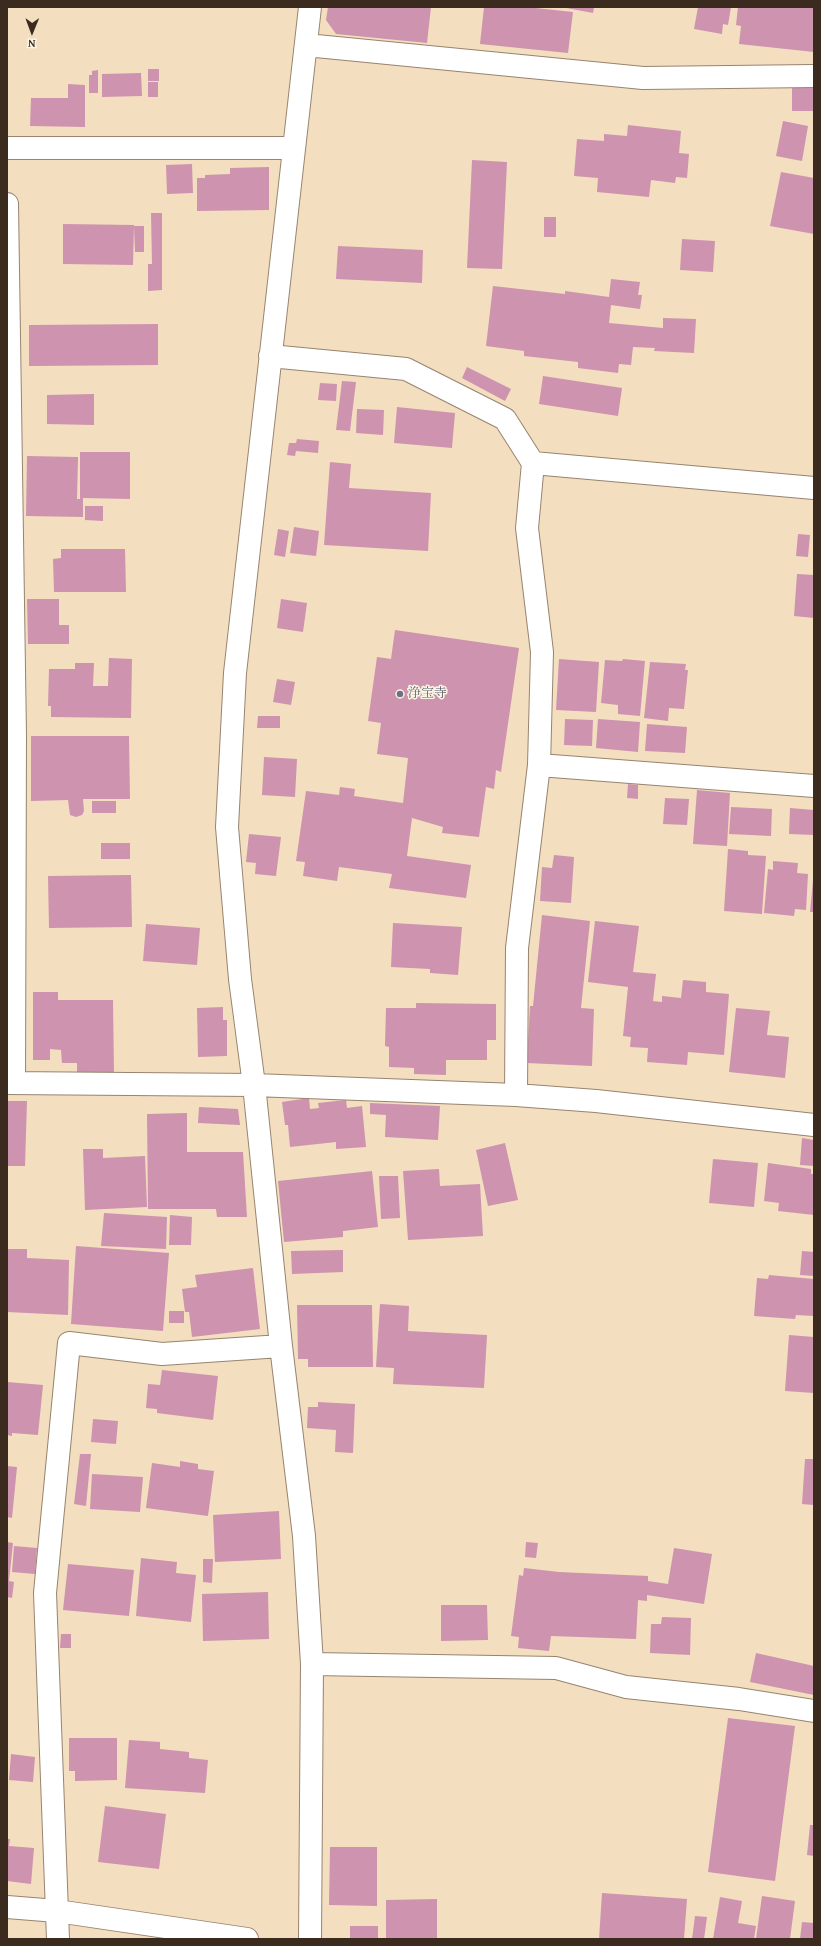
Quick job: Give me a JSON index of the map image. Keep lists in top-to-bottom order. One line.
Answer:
{"places":["浄宝寺"],"north":"bottom"}
